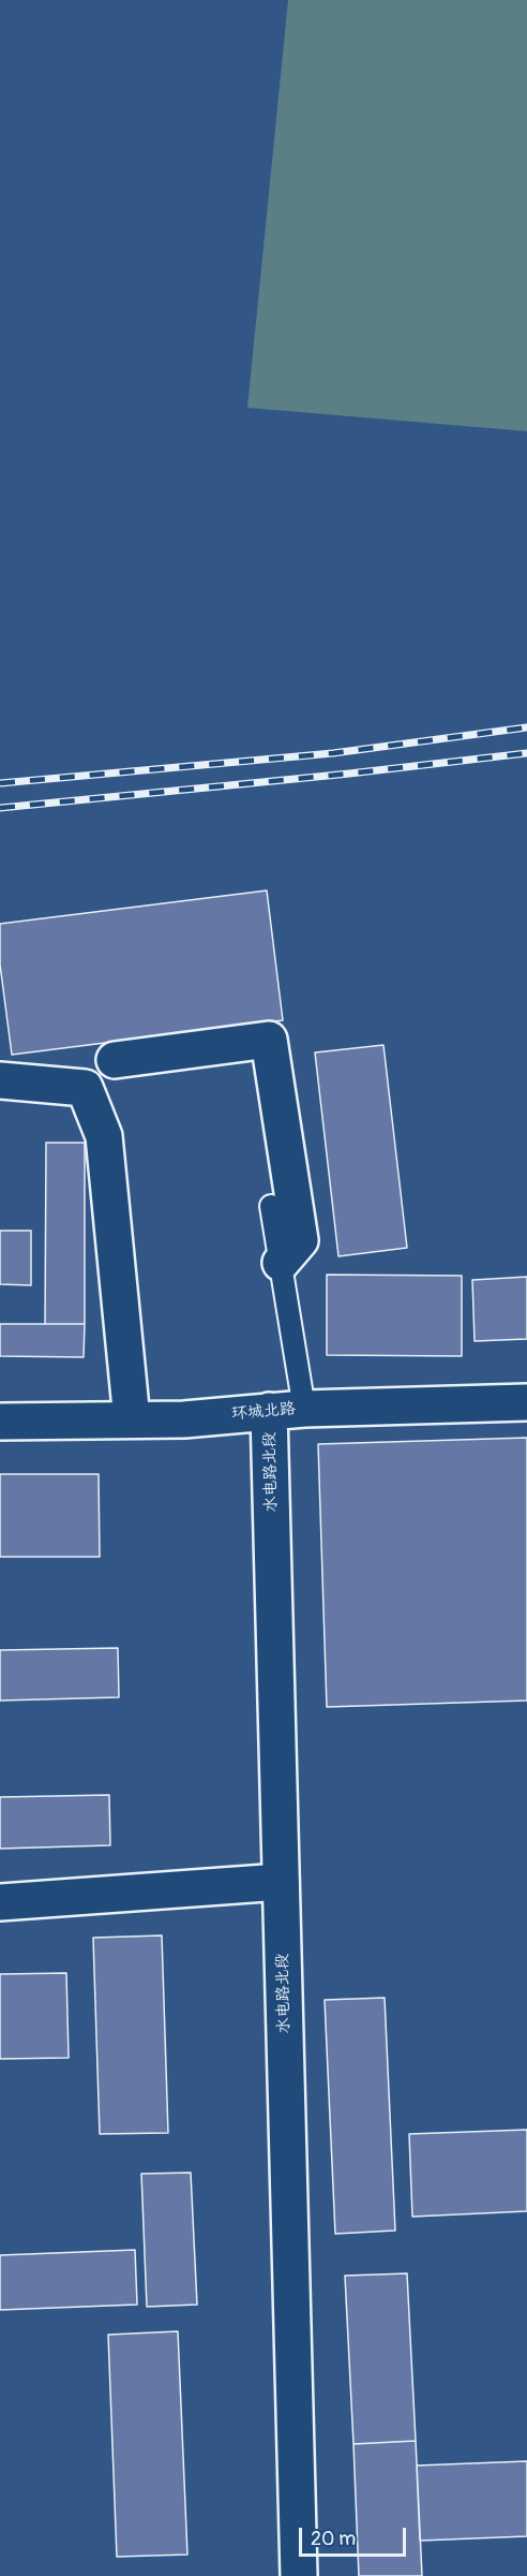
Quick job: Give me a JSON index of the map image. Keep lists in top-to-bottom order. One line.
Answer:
{"streets":{"street":["环城北路","水电路北段"]},"crossings":[["环城北路","水电路北段"]],"scale_bar":"20 m"}
